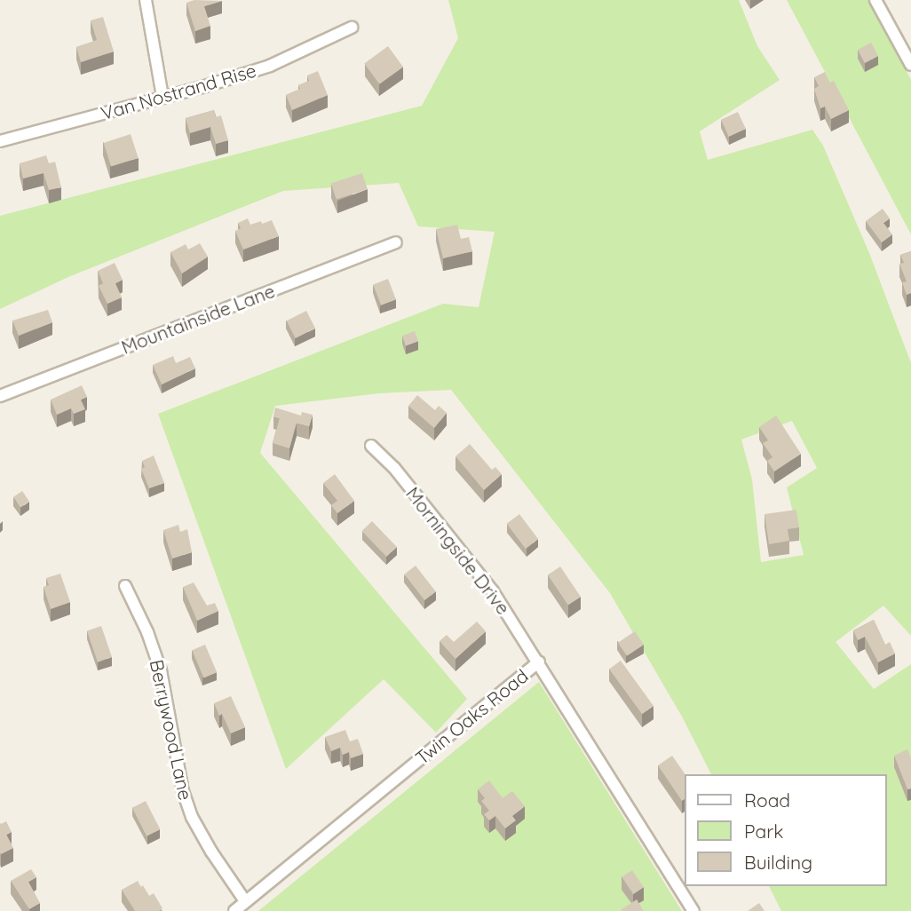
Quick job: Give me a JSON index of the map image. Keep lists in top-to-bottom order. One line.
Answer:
{"streets":{"street":["Van Nostrand Rise","Mountainside Lane","Morningside Drive","Twin Oaks Road","Berrywood Lane"]},"crossings":[["Morningside Drive","Twin Oaks Road"],["Twin Oaks Road","Berrywood Lane"]],"legend":["Road","Park","Building"]}
